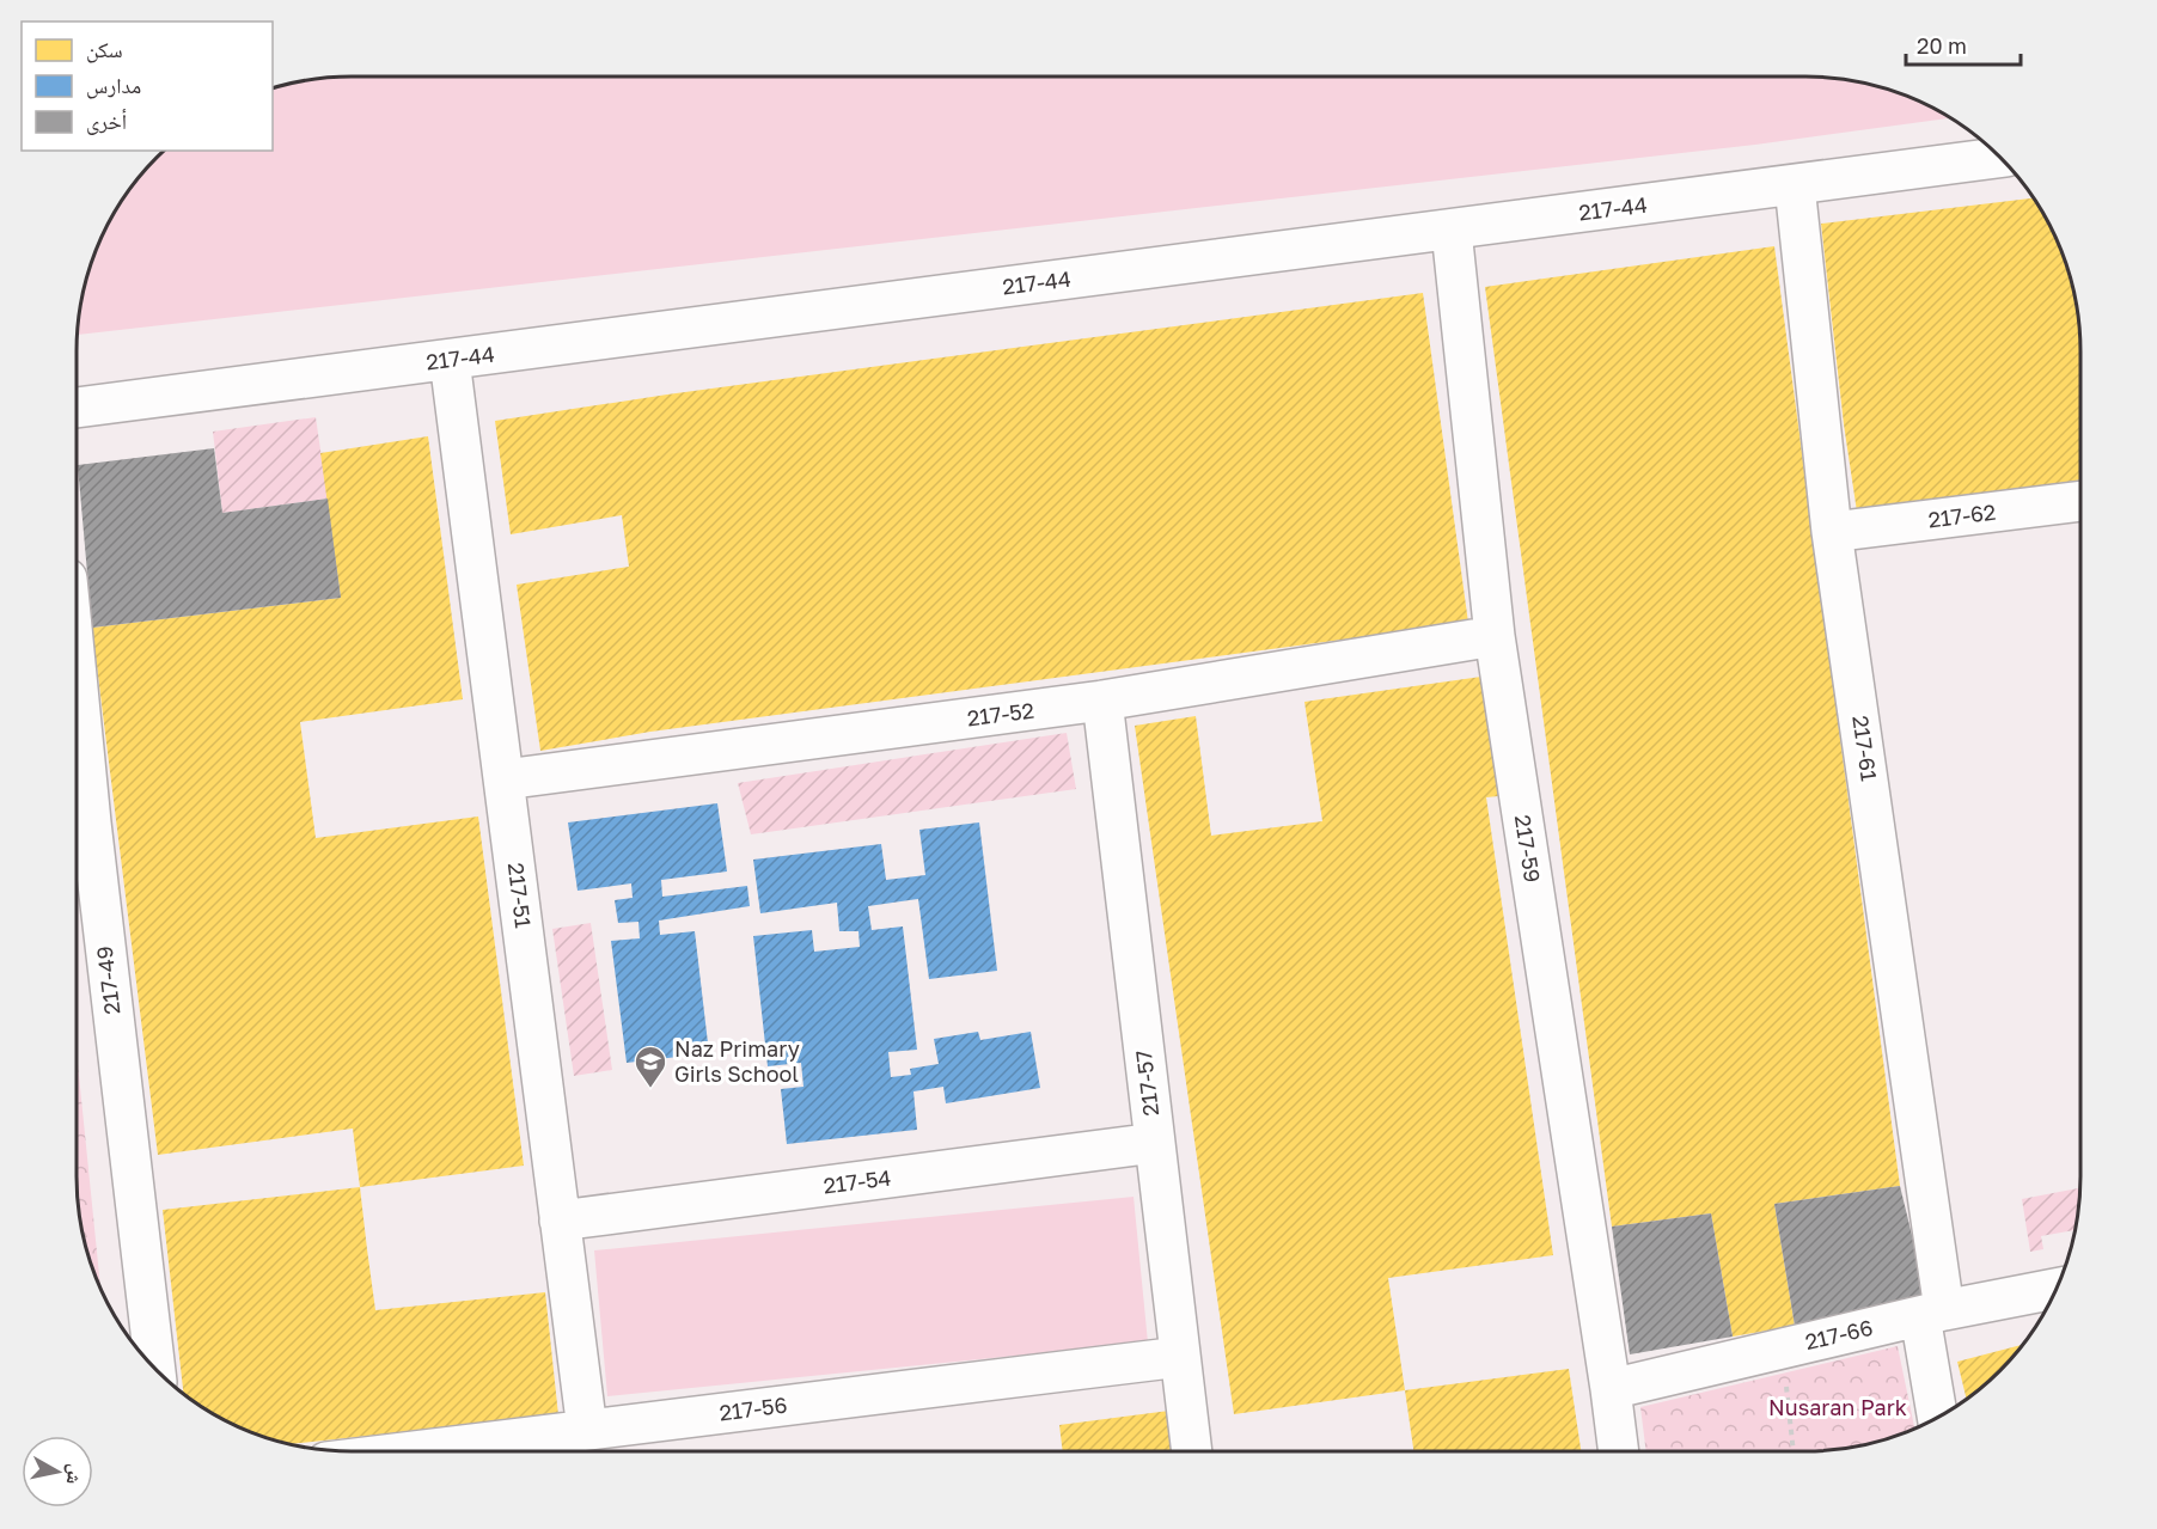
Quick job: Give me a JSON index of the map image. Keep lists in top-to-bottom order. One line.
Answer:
{"streets":{"street":["217-44","217-62","217-52","217-61","217-59","217-51","217-49","217-57","217-54","217-66","217-56"]},"crossings":[["217-44","217-61"],["217-44","217-59"],["217-44","217-51"],["217-62","217-61"],["217-52","217-59"],["217-52","217-51"],["217-52","217-57"],["217-61","217-66"],["217-59","217-66"],["217-51","217-54"],["217-51","217-56"],["217-57","217-54"],["217-57","217-56"]],"parks":["Nusaran Park"],"places":{"school or university":["Naz Primary Girls School"]},"legend":["سكن","مدارس","أخرى"],"scale_bar":"20 m","north":"right"}
